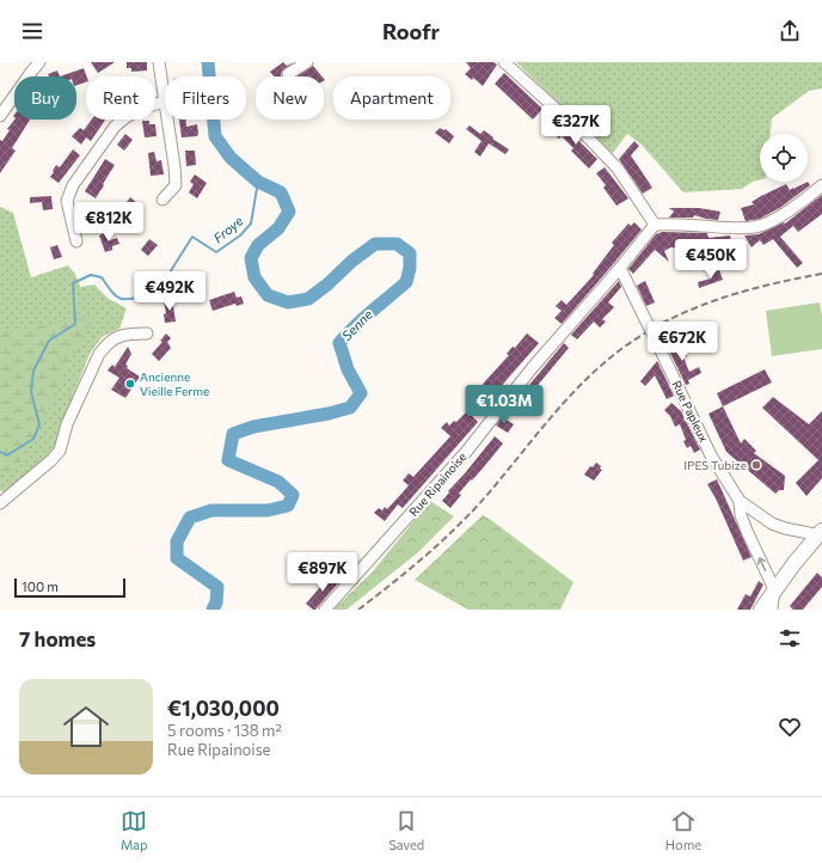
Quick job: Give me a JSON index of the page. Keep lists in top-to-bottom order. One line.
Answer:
{"streets":{"street":["Rue Papleux","Rue Ripainoise"]},"crossings":[["Rue Papleux","Rue Ripainoise"]],"water":["Froye","Senne"],"places":["Ancienne Vieille Ferme","IPES Tubize"],"scale_bar":"100 m","page":{"header":"Roofr","chip":["Buy","Rent","Filters","New","Apartment"],"price":["€327K","€812K","€450K","€492K","€672K","€1.03M","€897K"],"scale":"100 m","heading":"7 homes","list":[{"name":"€1,030,000","note":"5 rooms · 138 m² · Rue Ripainoise"}],"tabs":["Map","Saved","Home"]}}
